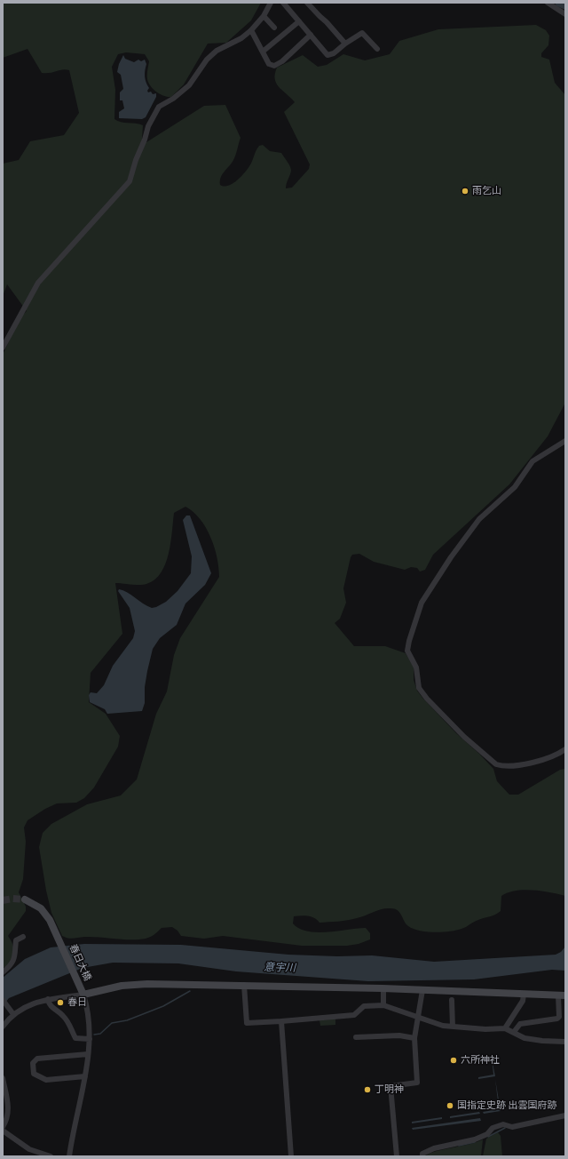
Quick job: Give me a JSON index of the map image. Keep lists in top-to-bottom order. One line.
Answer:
{"streets":{"street":["春日大橋"]},"water":["意宇川"],"places":["雨乞山","春日","六所神社","丁明神","国指定史跡 出雲国府跡"]}
